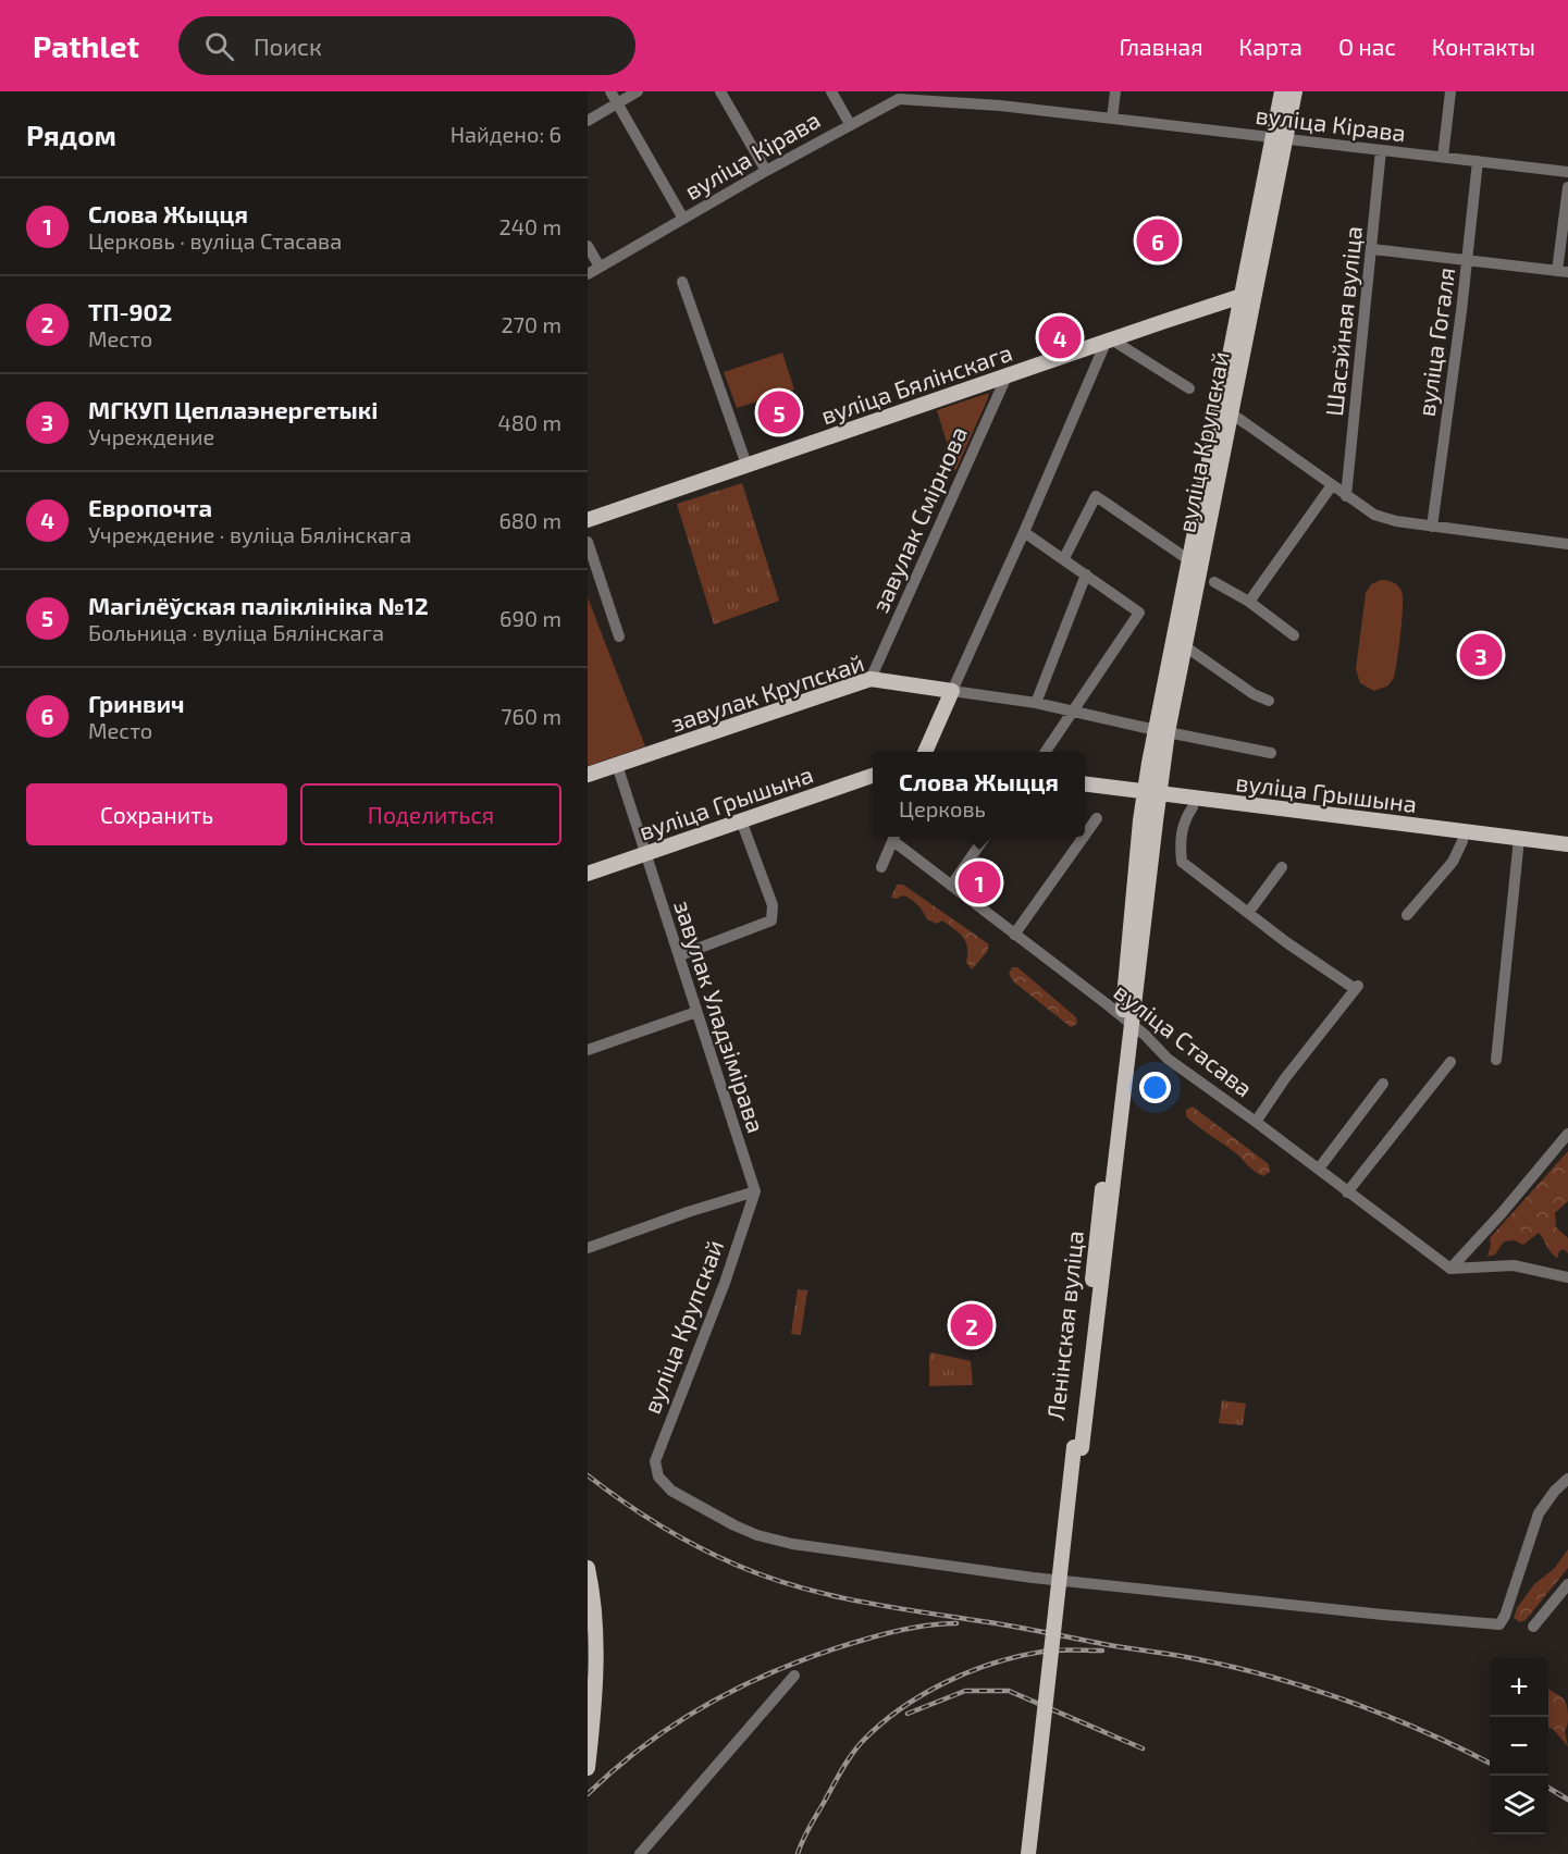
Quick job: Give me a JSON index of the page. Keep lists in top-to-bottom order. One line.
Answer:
{"streets":{"main road":["вуліца Бялінскага","вуліца Крупскай","завулак Крупскай","вуліца Грышына","Ленінская вуліца"],"street":["вуліца Кірава","Шасэйная вуліца","вуліца Гогаля","завулак Смірнова","завулак Уладзімірава","вуліца Стасава"]},"crossings":[["вуліца Кірава","Шасэйная вуліца"],["вуліца Кірава","вуліца Гогаля"],["вуліца Кірава","вуліца Крупскай"],["вуліца Бялінскага","вуліца Крупскай"],["вуліца Бялінскага","завулак Смірнова"],["вуліца Крупскай","завулак Крупскай"],["вуліца Крупскай","вуліца Грышына"],["вуліца Крупскай","завулак Уладзімірава"],["вуліца Крупскай","Ленінская вуліца"],["завулак Смірнова","завулак Крупскай"],["завулак Крупскай","завулак Уладзімірава"],["вуліца Грышына","завулак Уладзімірава"],["вуліца Грышына","Ленінская вуліца"],["вуліца Стасава","Ленінская вуліца"]],"page":{"header":"Pathlet","search":"Поиск","nav":["Главная","Карта","О нас","Контакты"],"heading":["Рядом","Найдено: 6"],"list":[{"mark":"1","name":"Слова Жыцця","note":"Церковь · вуліца Стасава","value":"240 m"},{"mark":"2","name":"ТП-902","note":"Место","value":"270 m"},{"mark":"3","name":"МГКУП Цеплаэнергетыкі","note":"Учреждение","value":"480 m"},{"mark":"4","name":"Европочта","note":"Учреждение · вуліца Бялінскага","value":"680 m"},{"mark":"5","name":"Магілёўская паліклініка №12","note":"Больница · вуліца Бялінскага","value":"690 m"},{"mark":"6","name":"Гринвич","note":"Место","value":"760 m"}],"pins":["6","4","5","3","1","2"],"popup":["Слова Жыцця","Церковь"],"buttons":["Сохранить","Поделиться"],"map_buttons":["+","−"]}}
